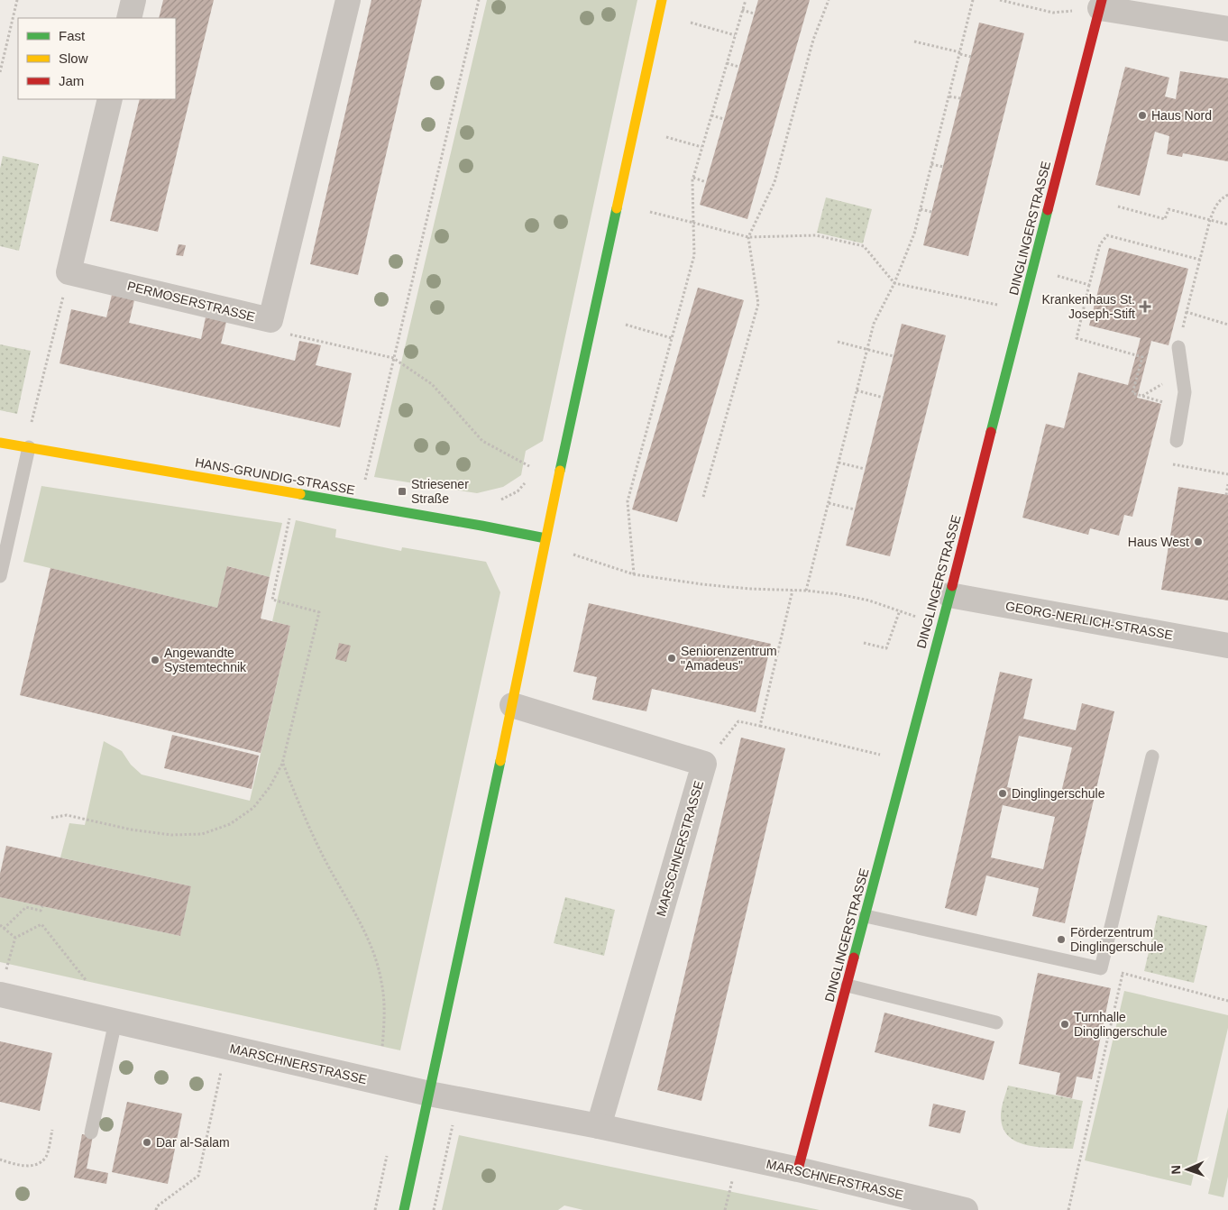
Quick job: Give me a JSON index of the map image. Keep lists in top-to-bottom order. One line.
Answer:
{"streets":{"street":["DINGLINGERSTRASSE","PERMOSERSTRASSE","HANS-GRUNDIG-STRASSE","GEORG-NERLICH-STRASSE","MARSCHNERSTRASSE"]},"crossings":[["DINGLINGERSTRASSE","GEORG-NERLICH-STRASSE"],["DINGLINGERSTRASSE","MARSCHNERSTRASSE"]],"places":{"other":["Haus Nord","Haus West","Seniorenzentrum \"Amadeus\"","Angewandte Systemtechnik","Dinglingerschule","Förderzentrum Dinglingerschule","Turnhalle Dinglingerschule","Dar al-Salam"],"health":["Krankenhaus St. Joseph-Stift"],"transit":["Striesener Straße"]},"legend":["Fast","Slow","Jam"],"north":"left"}
